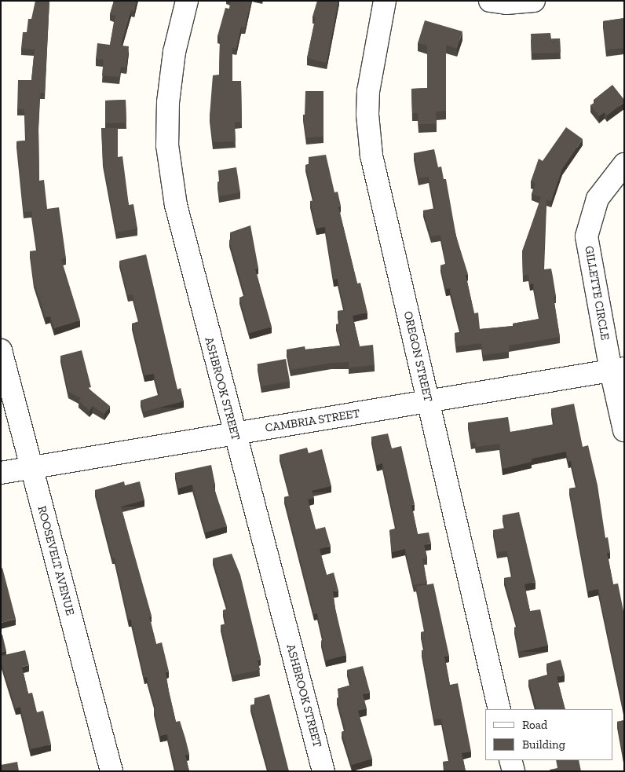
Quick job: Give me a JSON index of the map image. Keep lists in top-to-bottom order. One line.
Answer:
{"streets":{"street":["GILLETTE CIRCLE","OREGON STREET","ASHBROOK STREET","CAMBRIA STREET","ROOSEVELT AVENUE"]},"crossings":[["GILLETTE CIRCLE","CAMBRIA STREET"],["OREGON STREET","CAMBRIA STREET"],["ASHBROOK STREET","CAMBRIA STREET"],["CAMBRIA STREET","ROOSEVELT AVENUE"]],"legend":["Road","Building"]}
